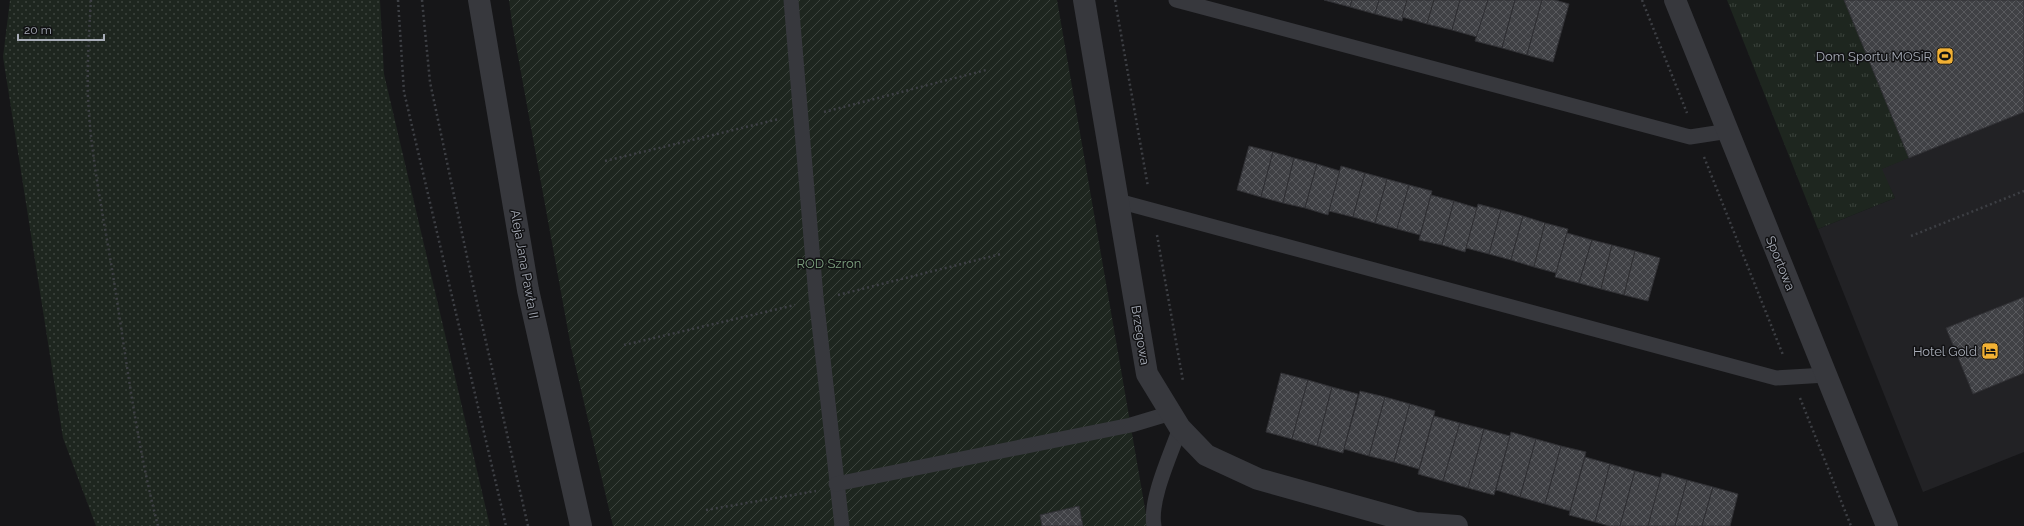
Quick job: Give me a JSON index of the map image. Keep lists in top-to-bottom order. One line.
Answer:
{"streets":{"street":["Sportowa","Aleja Jana Pawła II","Brzegowa"]},"parks":["ROD Szron"],"places":{"sports":["Dom Sportu MOSiR"],"hotel":["Hotel Gold"]},"scale_bar":"20 m"}
